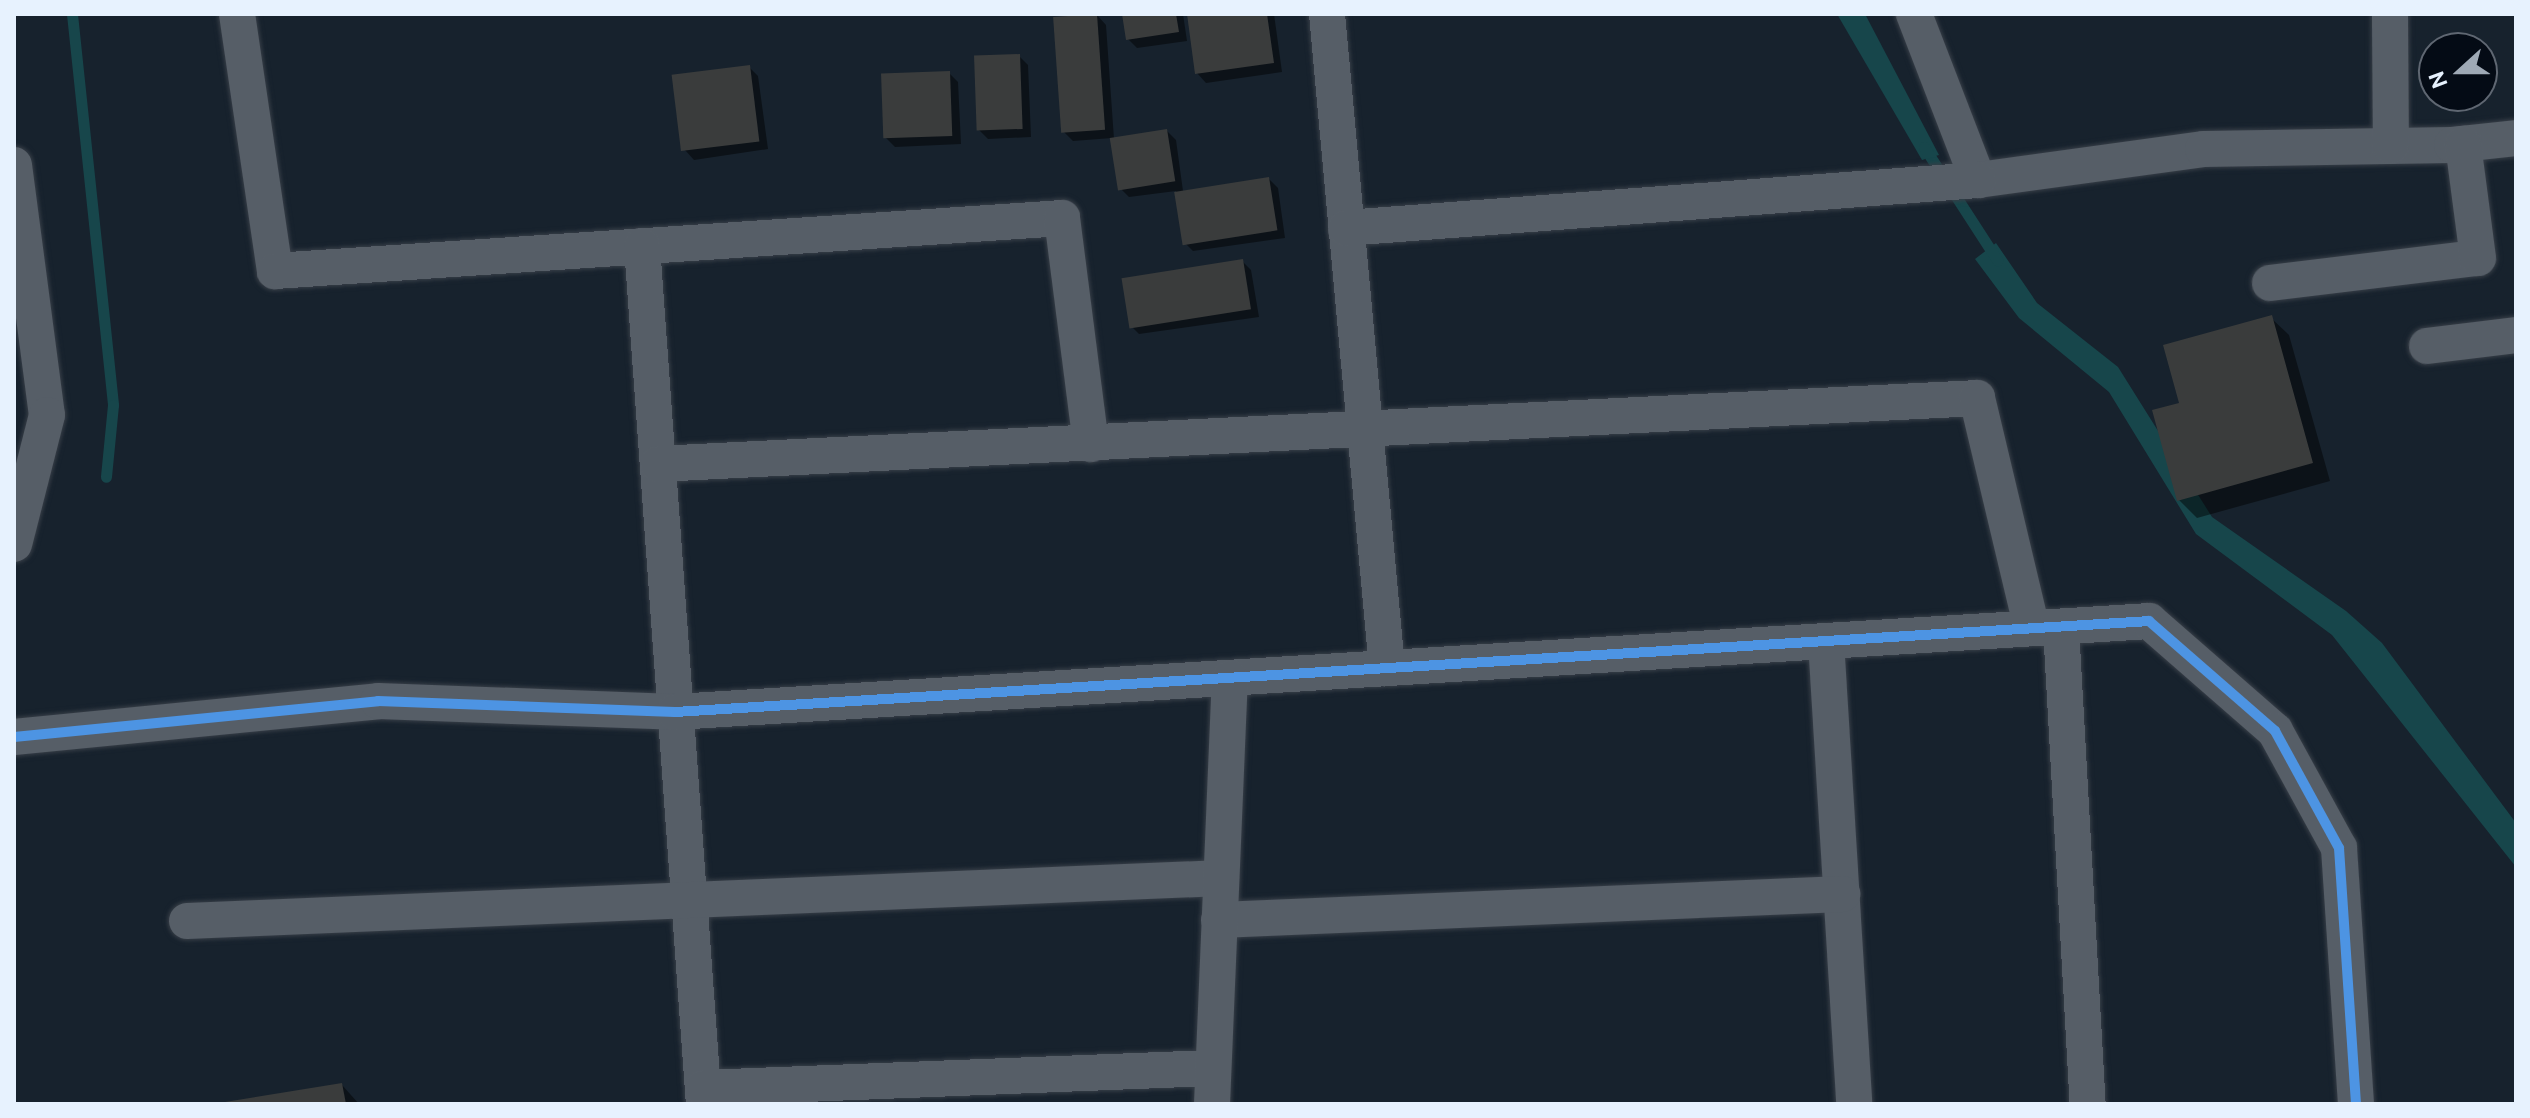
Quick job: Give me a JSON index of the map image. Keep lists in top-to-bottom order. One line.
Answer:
{"north":"left"}
